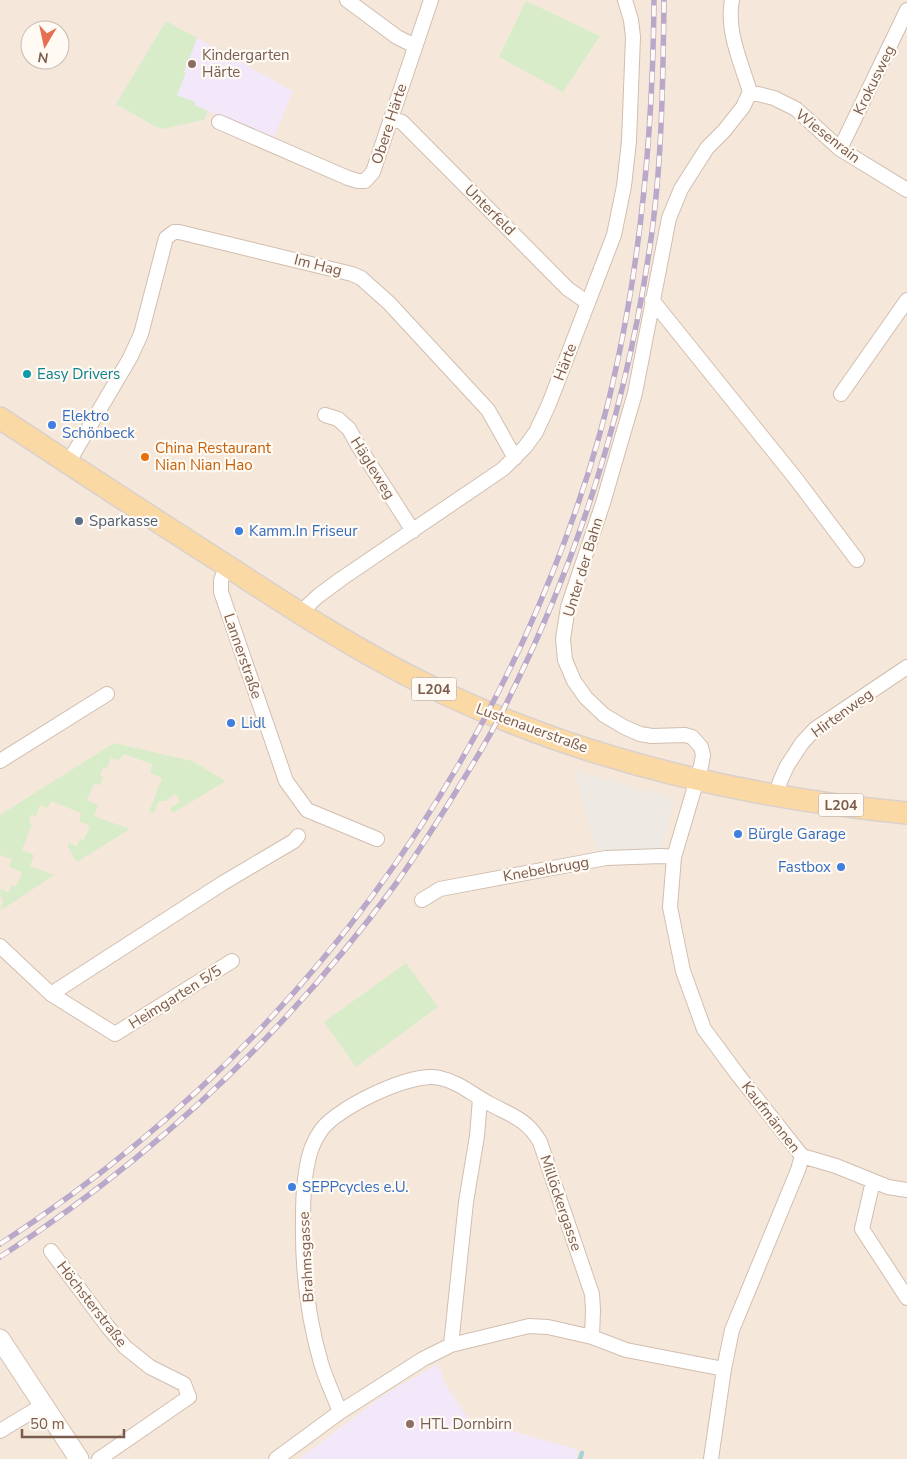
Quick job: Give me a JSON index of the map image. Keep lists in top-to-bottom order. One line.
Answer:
{"streets":{"main road":["L204","Lustenauerstraße"],"street":["Krokusweg","Obere Härte","Wiesenrain","Unterfeld","Im Hag","Härte","Hägleweg","Unter der Bahn","Lannerstraße","Hirtenweg","Knebelbrugg","Heimgarten 5/5","Kaufmännen","Millöckergasse","Brahmsgasse","Höchsterstraße"]},"crossings":[["Krokusweg","Wiesenrain"],["Obere Härte","Unterfeld"],["Wiesenrain","Unter der Bahn"],["Unterfeld","Härte"],["Im Hag","Härte"],["Im Hag","Lustenauerstraße"],["Härte","Hägleweg"],["Härte","Lustenauerstraße"],["Unter der Bahn","Lustenauerstraße"],["Unter der Bahn","Kaufmännen"],["Lannerstraße","Lustenauerstraße"],["Hirtenweg","Lustenauerstraße"],["Lustenauerstraße","Kaufmännen"],["Knebelbrugg","Kaufmännen"],["Millöckergasse","Brahmsgasse"]],"places":["Kindergarten Härte","Easy Drivers","Elektro Schönbeck","China Restaurant Nian Nian Hao","Sparkasse","Kamm.In Friseur","Lidl","Bürgle Garage","Fastbox","SEPPcycles e.U.","HTL Dornbirn"],"scale_bar":"50 m","north":"bottom"}
